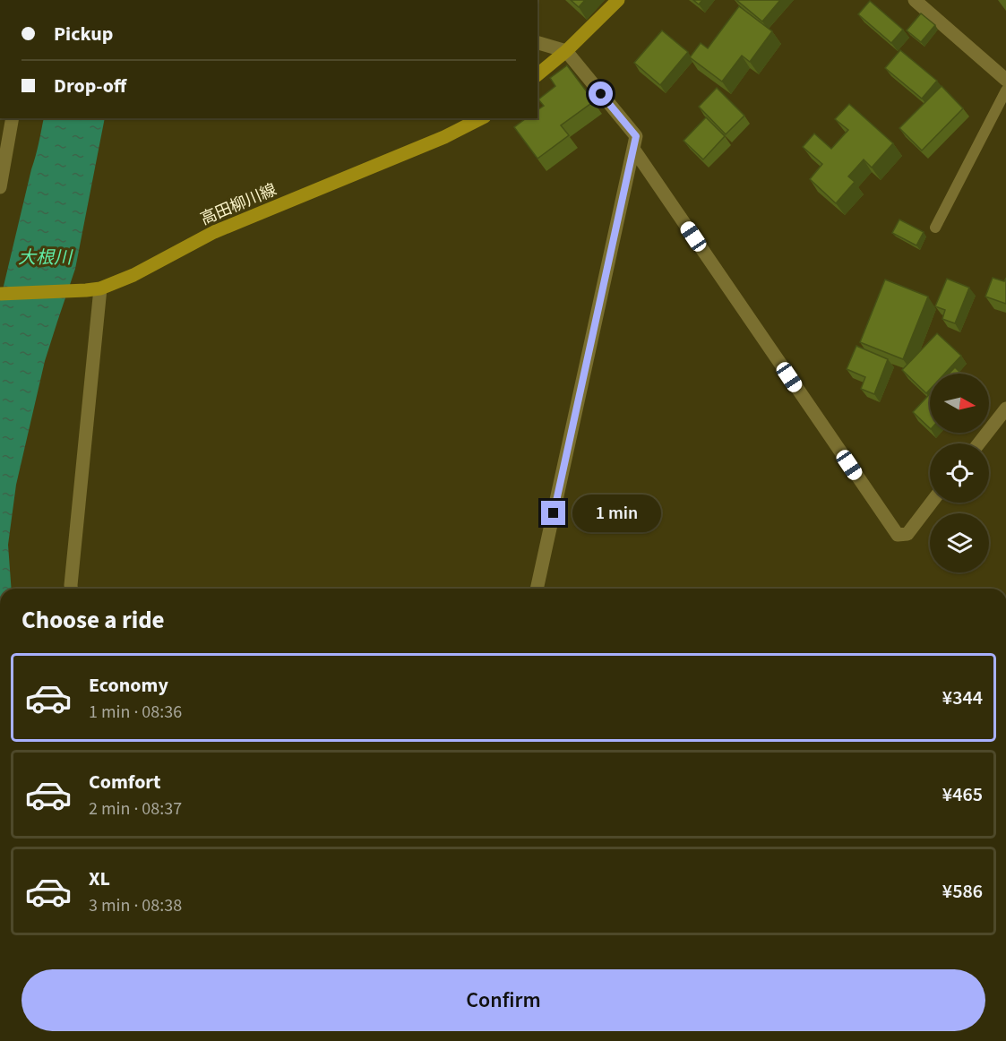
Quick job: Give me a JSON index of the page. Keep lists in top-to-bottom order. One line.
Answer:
{"streets":{"main road":["高田柳川線"]},"water":["大根川"],"north":"right","page":{"banner":["Pickup","Drop-off"],"bubble":"1 min","heading":"Choose a ride","list":[{"name":"Economy","note":"1 min · 08:36","value":"¥344"},{"name":"Comfort","note":"2 min · 08:37","value":"¥465"},{"name":"XL","note":"3 min · 08:38","value":"¥586"}],"buttons":"Confirm"}}
